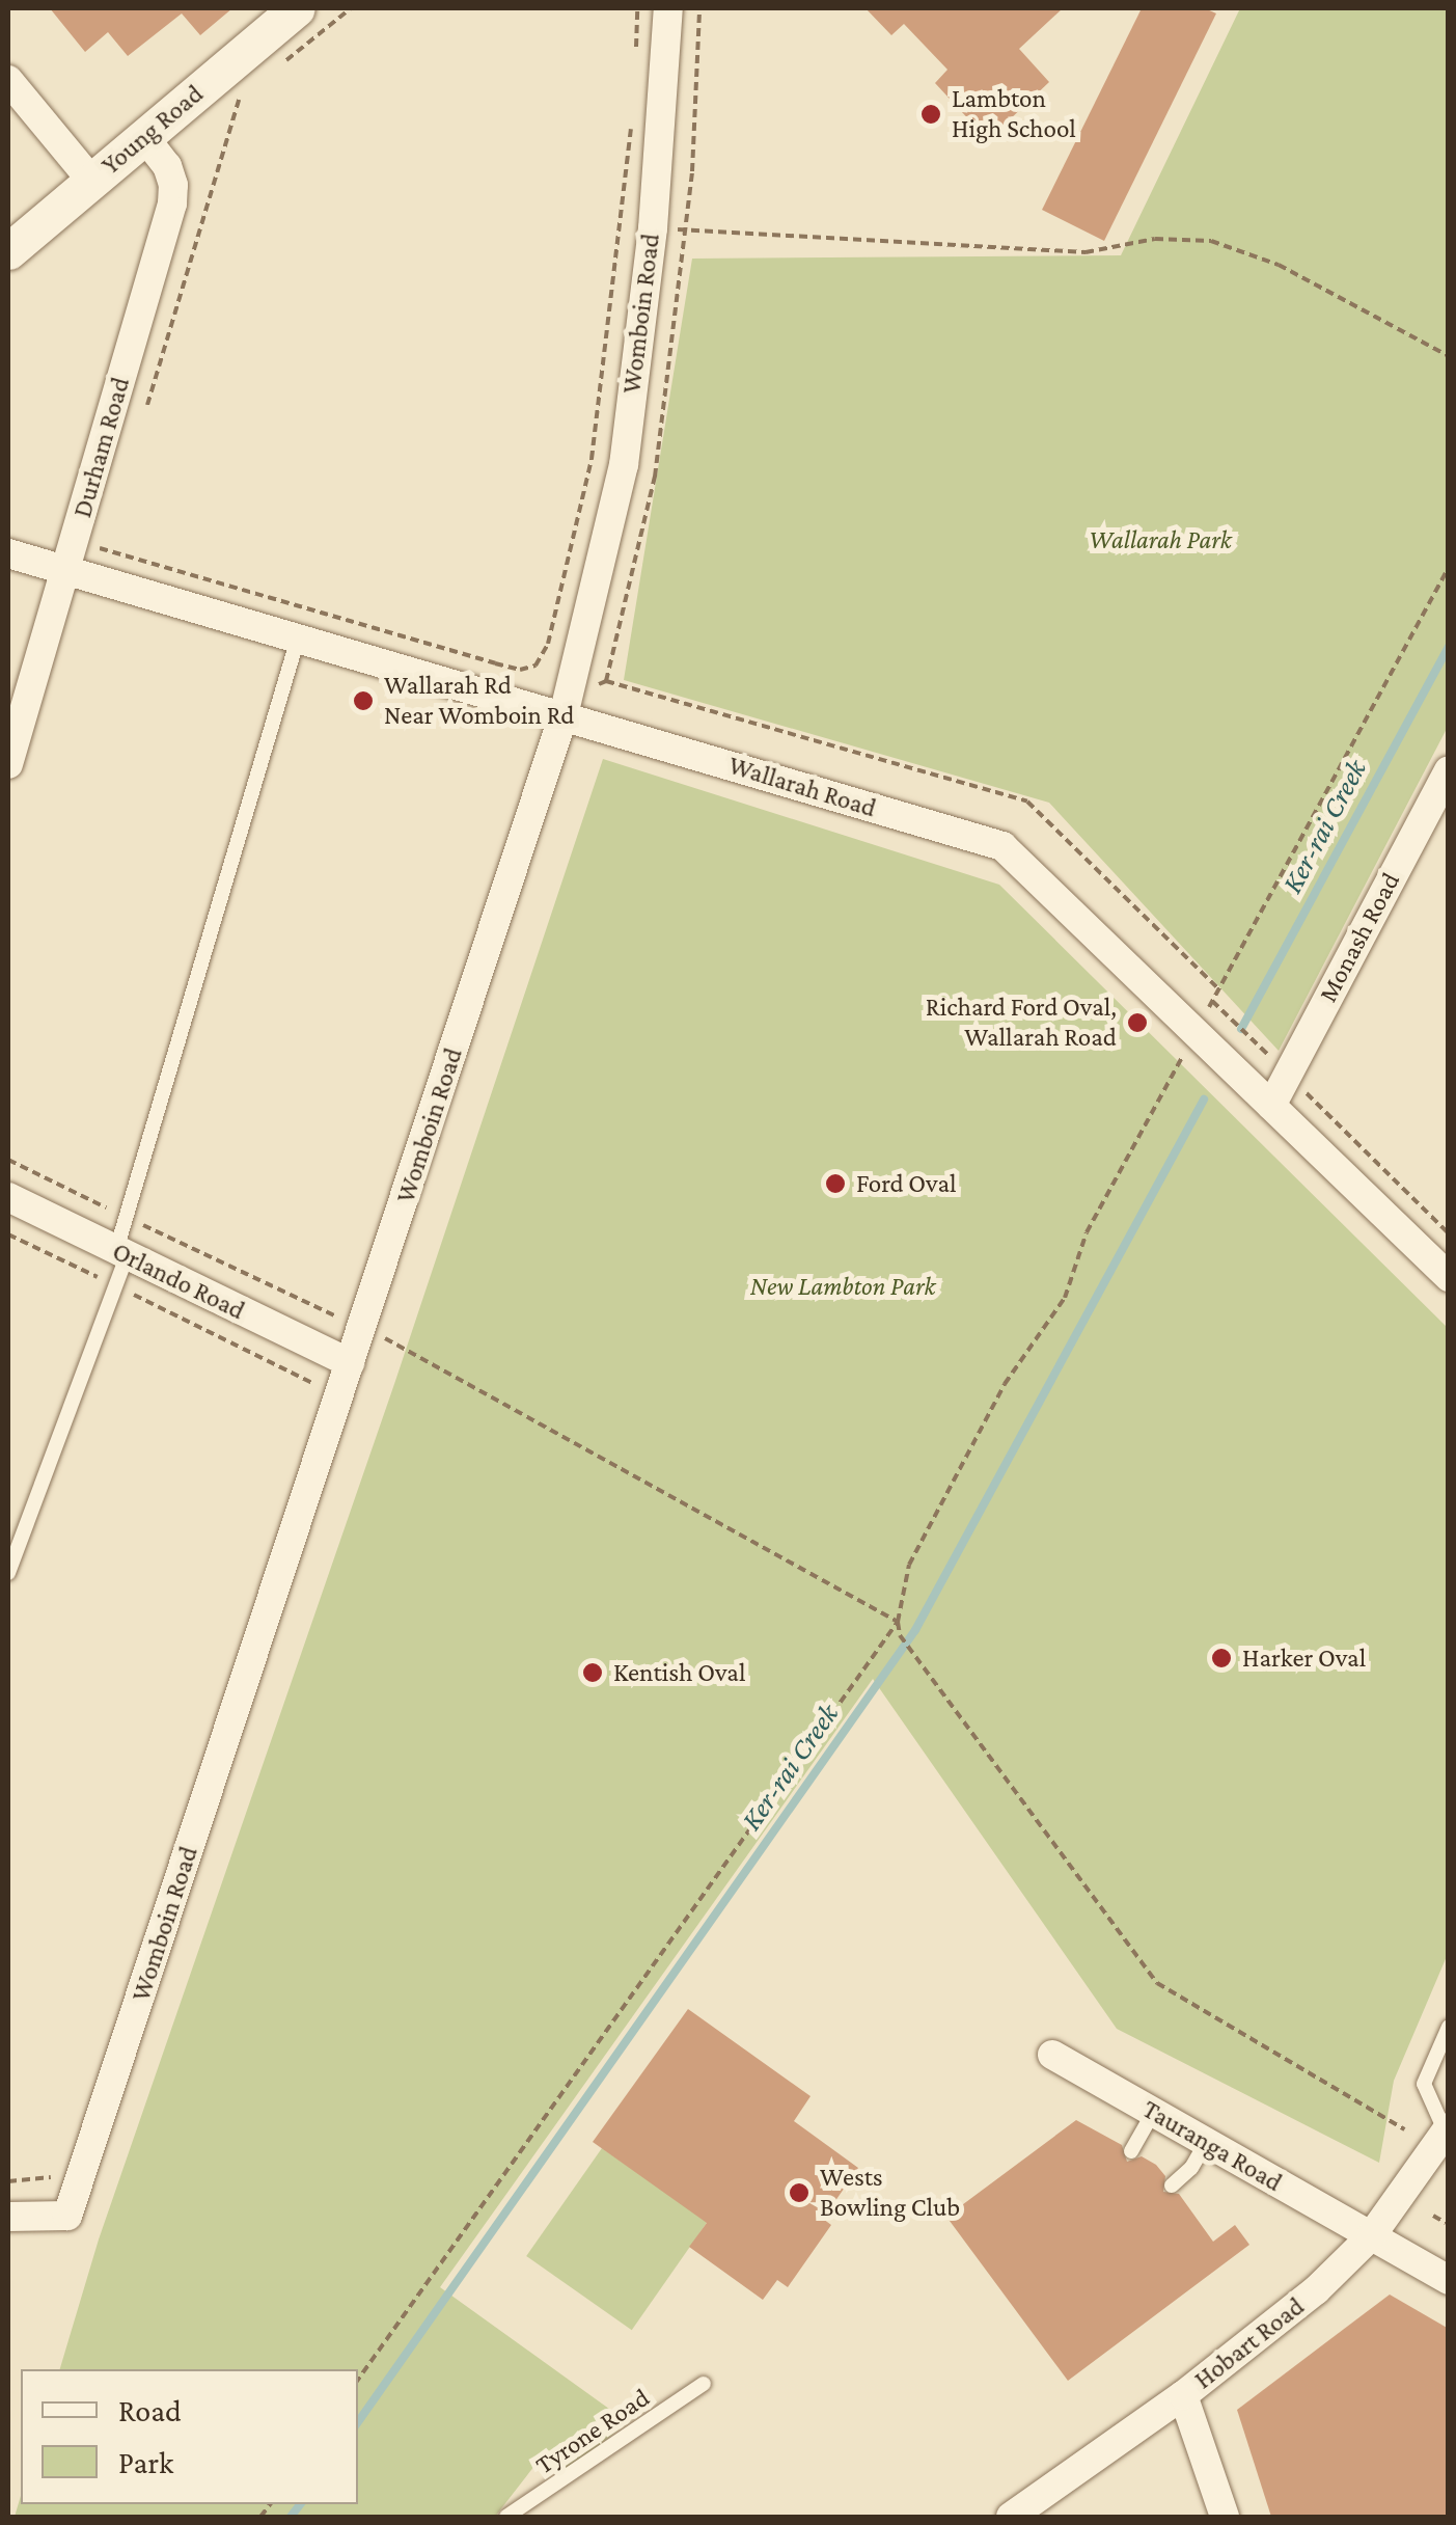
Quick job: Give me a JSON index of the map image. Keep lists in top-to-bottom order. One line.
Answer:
{"streets":{"street":["Young Road","Womboin Road","Durham Road","Wallarah Road","Monash Road","Orlando Road","Tauranga Road","Hobart Road"],"lane":["Tyrone Road"]},"crossings":[["Young Road","Durham Road"],["Womboin Road","Wallarah Road"],["Womboin Road","Orlando Road"],["Durham Road","Wallarah Road"],["Wallarah Road","Monash Road"],["Tauranga Road","Hobart Road"]],"water":["Ker-rai Creek"],"parks":["Wallarah Park","New Lambton Park"],"places":["Lambton High School","Wallarah Rd Near Womboin Rd","Richard Ford Oval, Wallarah Road","Ford Oval","Harker Oval","Kentish Oval","Wests Bowling Club"],"legend":["Road","Park"]}
